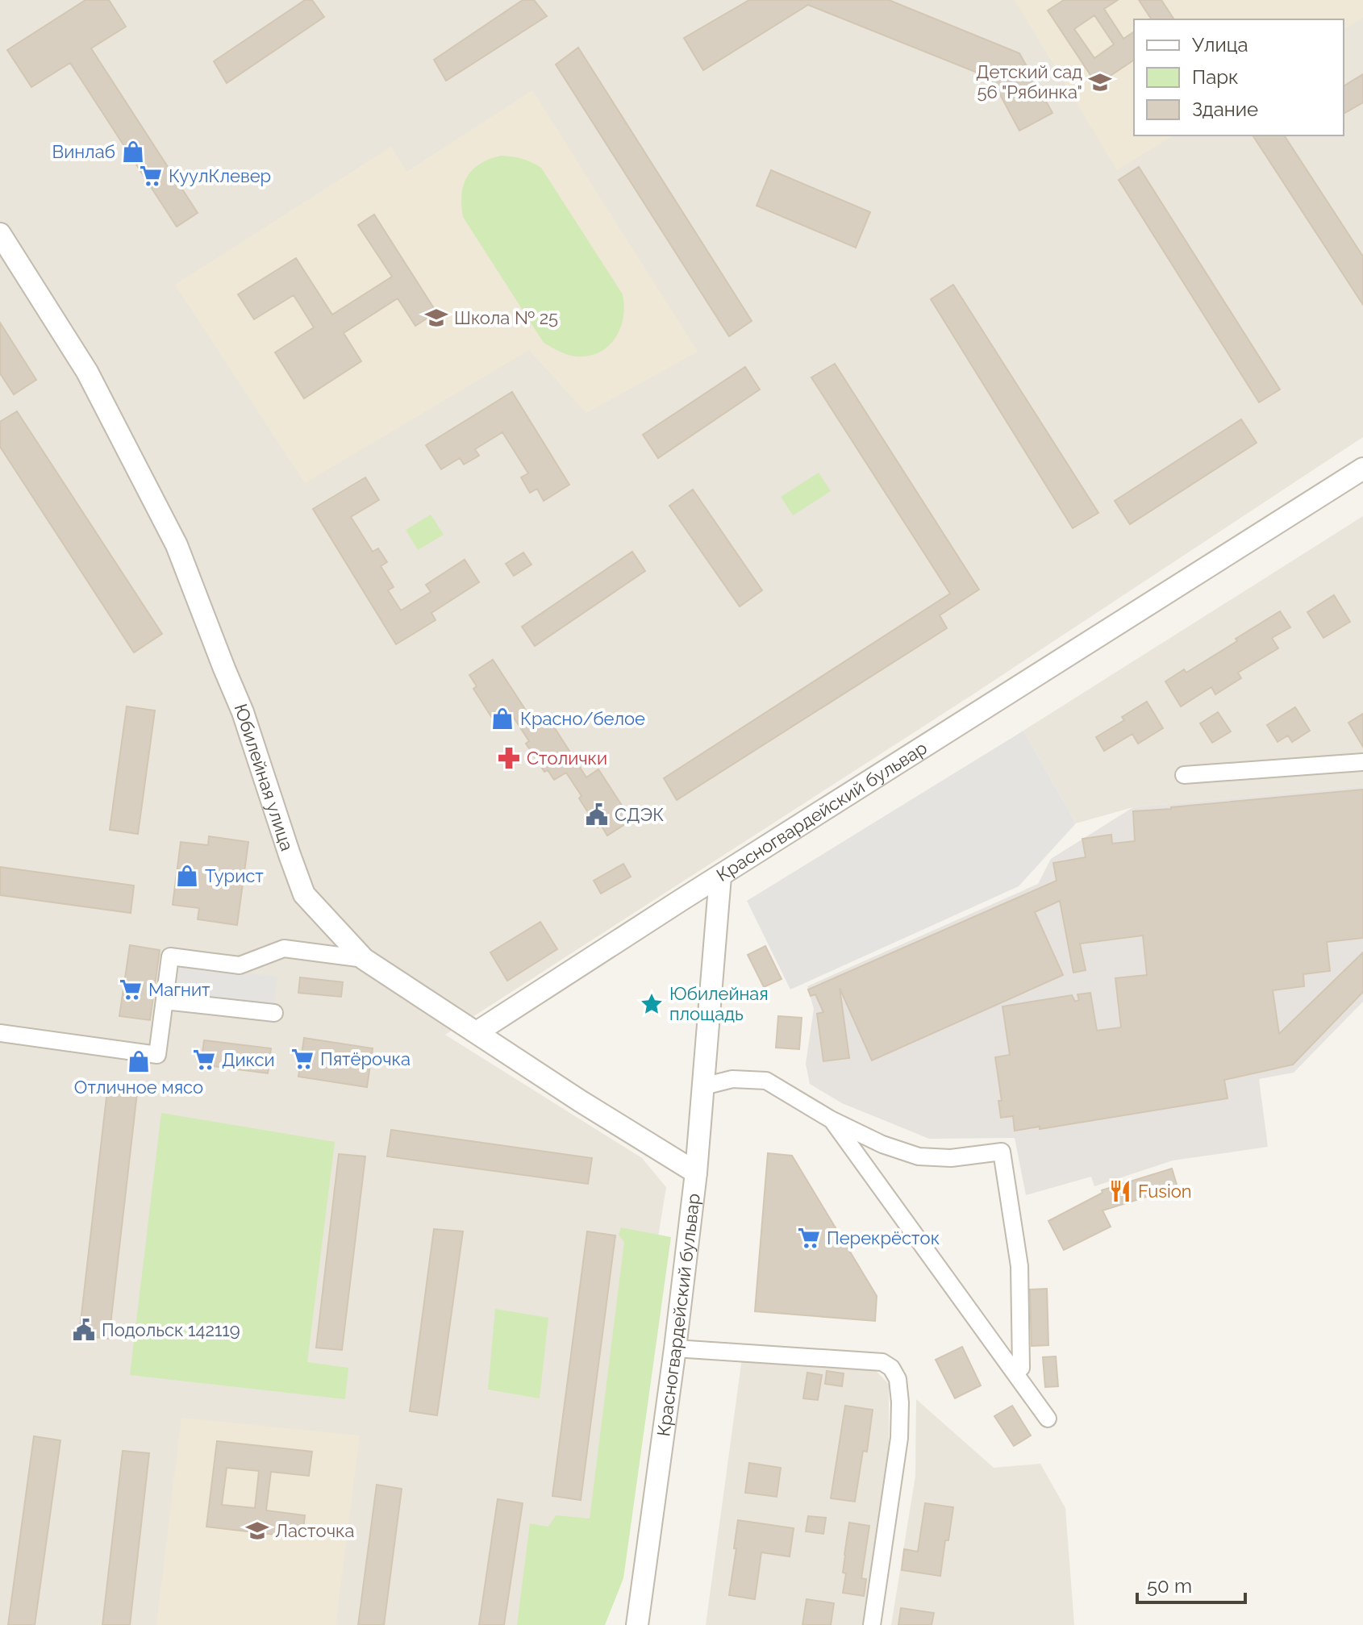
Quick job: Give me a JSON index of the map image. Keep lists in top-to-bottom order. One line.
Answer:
{"streets":{"street":["Юбилейная улица","Красногвардейский бульвар"]},"crossings":[["Юбилейная улица","Красногвардейский бульвар"]],"places":{"school or university":["Детский сад 56 \"Рябинка\"","Школа № 25","Ласточка"],"shop":["Винлаб","Красно/белое","Турист","Отличное мясо"],"supermarket":["КуулКлевер","Магнит","Пятёрочка","Дикси","Перекрёсток"],"pharmacy":["Столички"],"public building":["СДЭК","Подольск 142119"],"place":["Юбилейная площадь"],"restaurant":["Fusion"]},"legend":["Улица","Парк","Здание"],"scale_bar":"50 m"}
